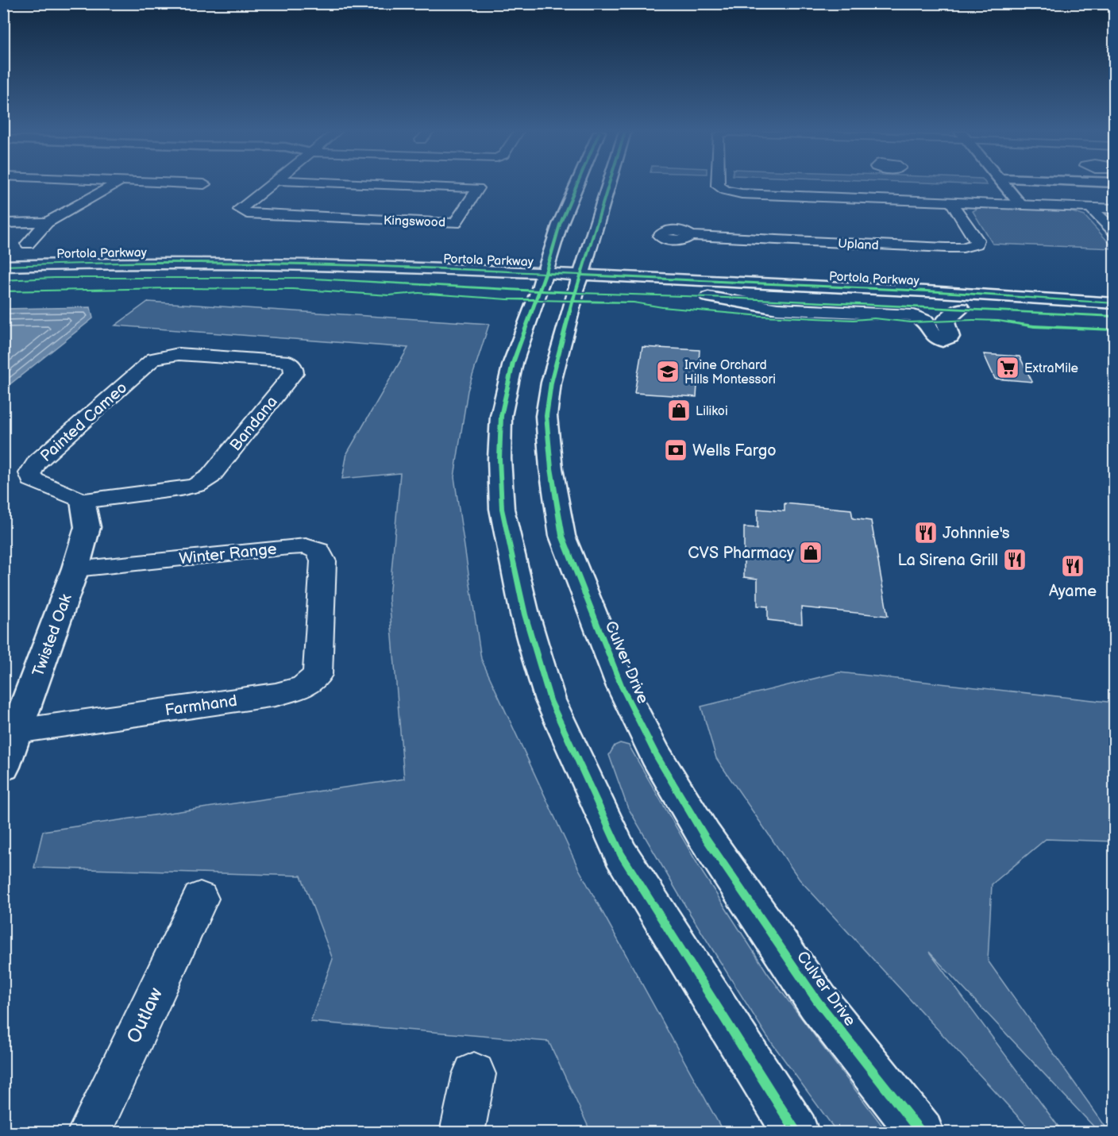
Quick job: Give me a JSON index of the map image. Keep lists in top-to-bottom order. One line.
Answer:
{"streets":{"main road":["Portola Parkway","Twisted Oak","Culver Drive"],"street":["Kingswood","Upland","Painted Cameo","Bandana","Winter Range","Farmhand","Outlaw"]},"crossings":[["Portola Parkway","Culver Drive"],["Painted Cameo","Bandana"],["Painted Cameo","Twisted Oak"],["Bandana","Twisted Oak"],["Winter Range","Twisted Oak"],["Winter Range","Farmhand"],["Twisted Oak","Farmhand"]],"places":{"supermarket":["ExtraMile"],"school or university":["Irvine Orchard Hills Montessori"],"shop":["Lilikoi","CVS Pharmacy"],"bank":["Wells Fargo"],"restaurant":["Johnnie's","La Sirena Grill","Ayame"]}}
